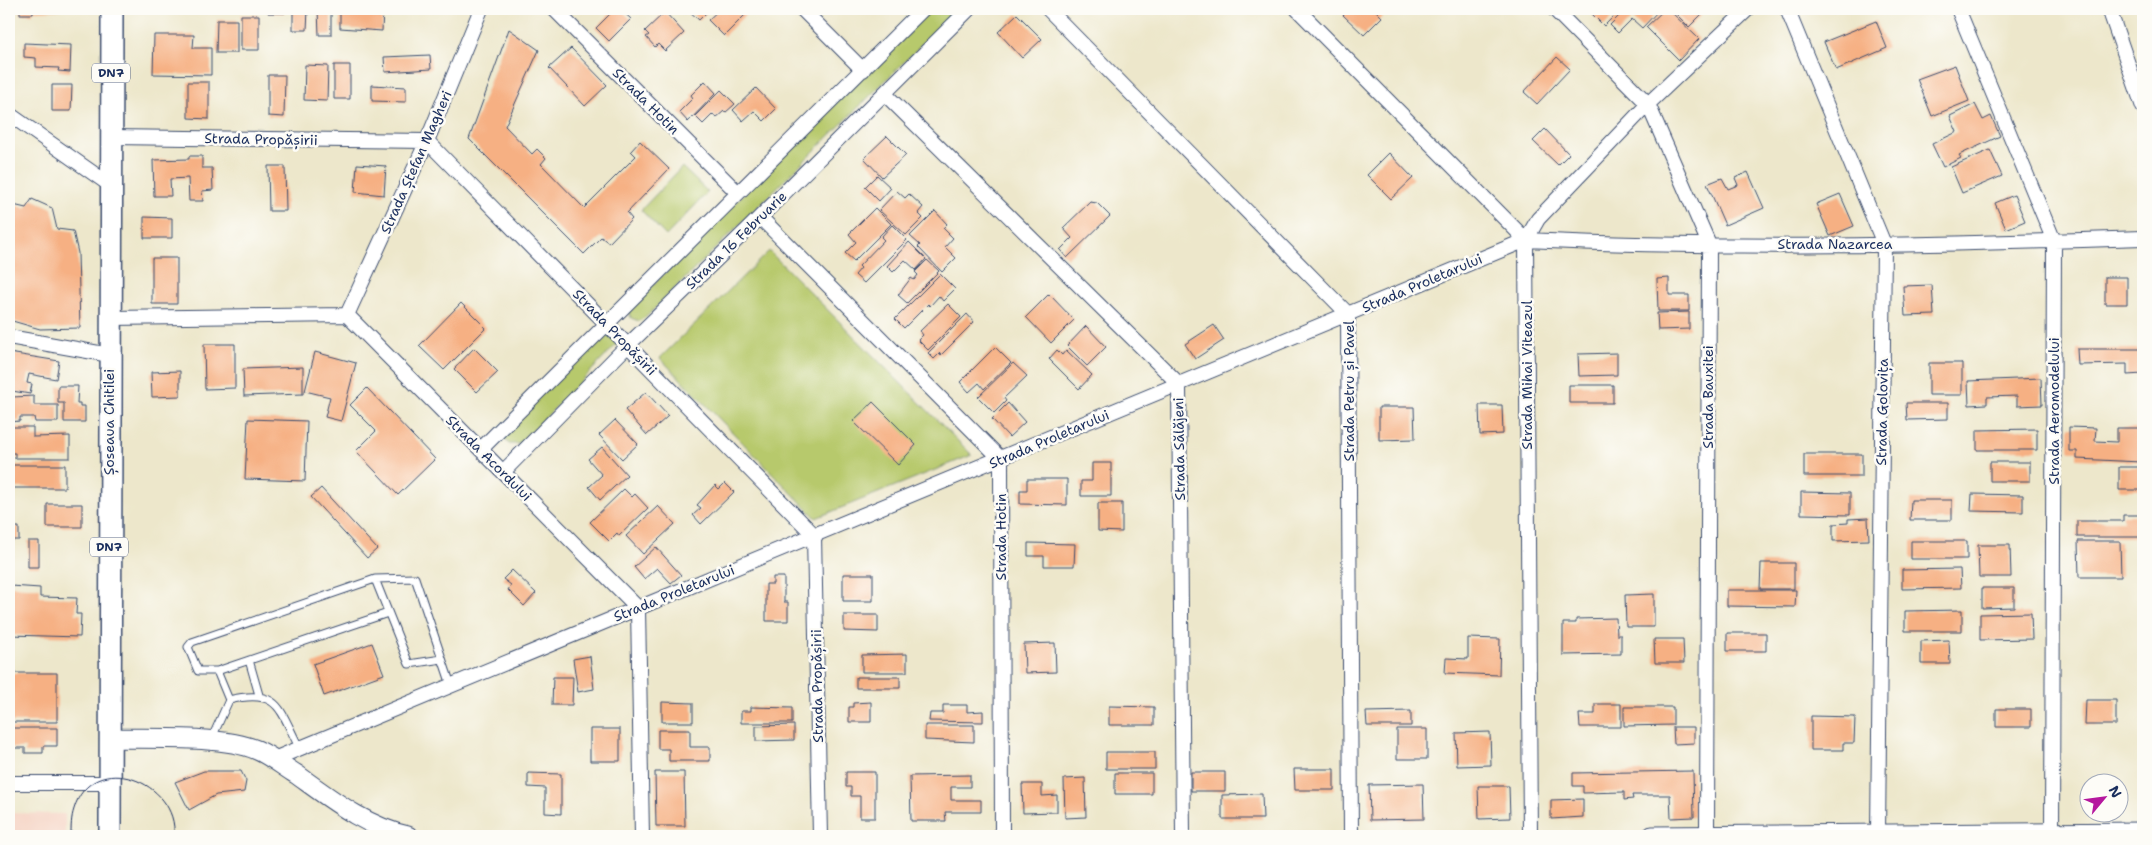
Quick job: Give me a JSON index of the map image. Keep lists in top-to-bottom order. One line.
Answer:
{"streets":{"main road":["DN7","Șoseaua Chitilei"],"street":["Strada Hotin","Strada Propășirii","Strada Ștefan Magheri","Strada 16 Februarie","Strada Nazarcea","Strada Proletarului","Strada Mihai Viteazul","Strada Petru și Pavel","Strada Bauxitei","Strada Aeromodelului","Strada Golovița","Strada Sălăjeni","Strada Acordului"]},"crossings":[["Strada Hotin","Strada Proletarului"],["Strada Propășirii","Strada Ștefan Magheri"],["Strada Propășirii","Strada 16 Februarie"],["Strada Propășirii","Strada Proletarului"],["Strada Propășirii","Șoseaua Chitilei"],["Strada Ștefan Magheri","Strada Acordului"],["Strada 16 Februarie","Strada Sălăjeni"],["Strada 16 Februarie","Strada Acordului"],["Strada Nazarcea","Strada Proletarului"],["Strada Nazarcea","Strada Mihai Viteazul"],["Strada Nazarcea","Strada Bauxitei"],["Strada Nazarcea","Strada Aeromodelului"],["Strada Nazarcea","Strada Golovița"],["Strada Proletarului","Strada Mihai Viteazul"],["Strada Proletarului","Strada Petru și Pavel"],["Strada Proletarului","Strada Sălăjeni"],["Strada Proletarului","Strada Acordului"]],"north":"top right"}
